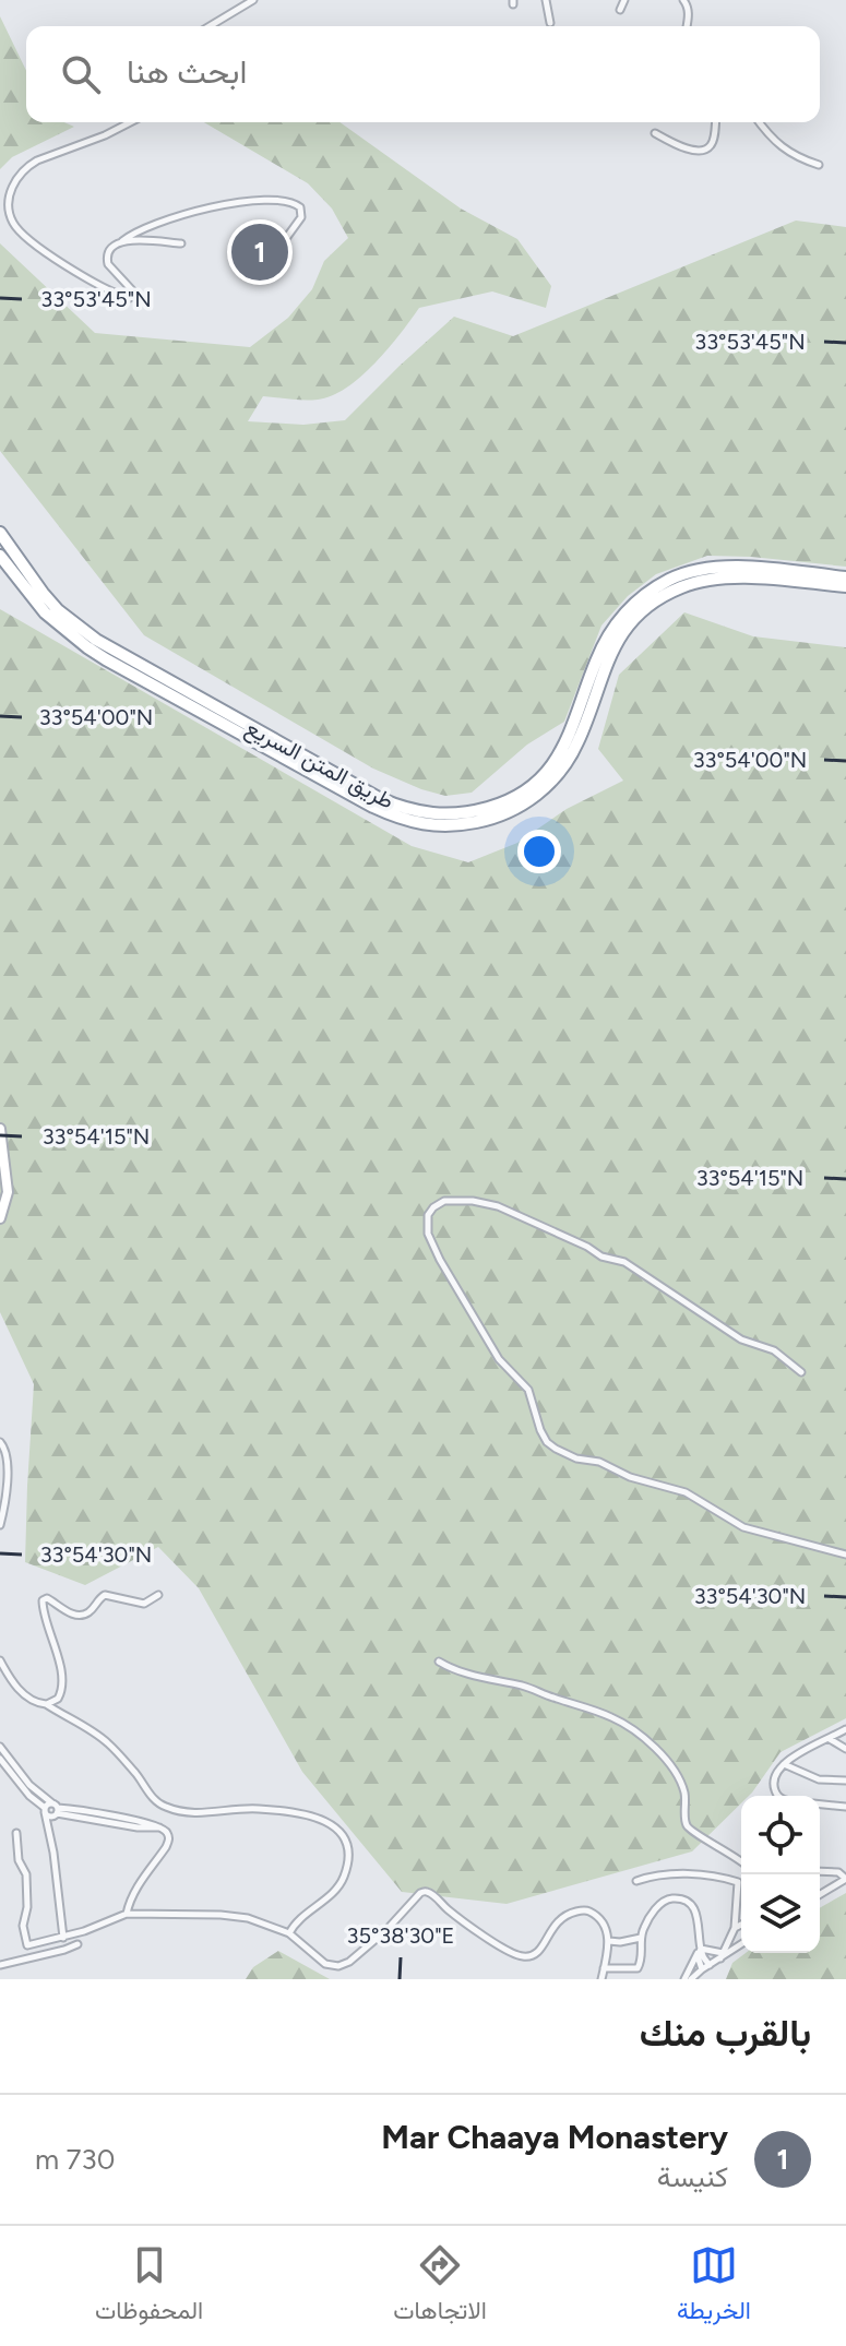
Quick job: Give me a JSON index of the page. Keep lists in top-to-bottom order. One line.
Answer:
{"streets":{"highway":["طريق المتن السريع"]},"page":{"search":"ابحث هنا","pins":"1","heading":"بالقرب منك","list":[{"mark":"1","name":"Mar Chaaya Monastery","note":"كنيسة","value":"730 m"}],"nav":["الخريطة","الاتجاهات","المحفوظات"]},"coordinates":["33°53'45\"N","33°54'00\"N","33°54'15\"N","33°54'30\"N","35°38'30\"E"]}
